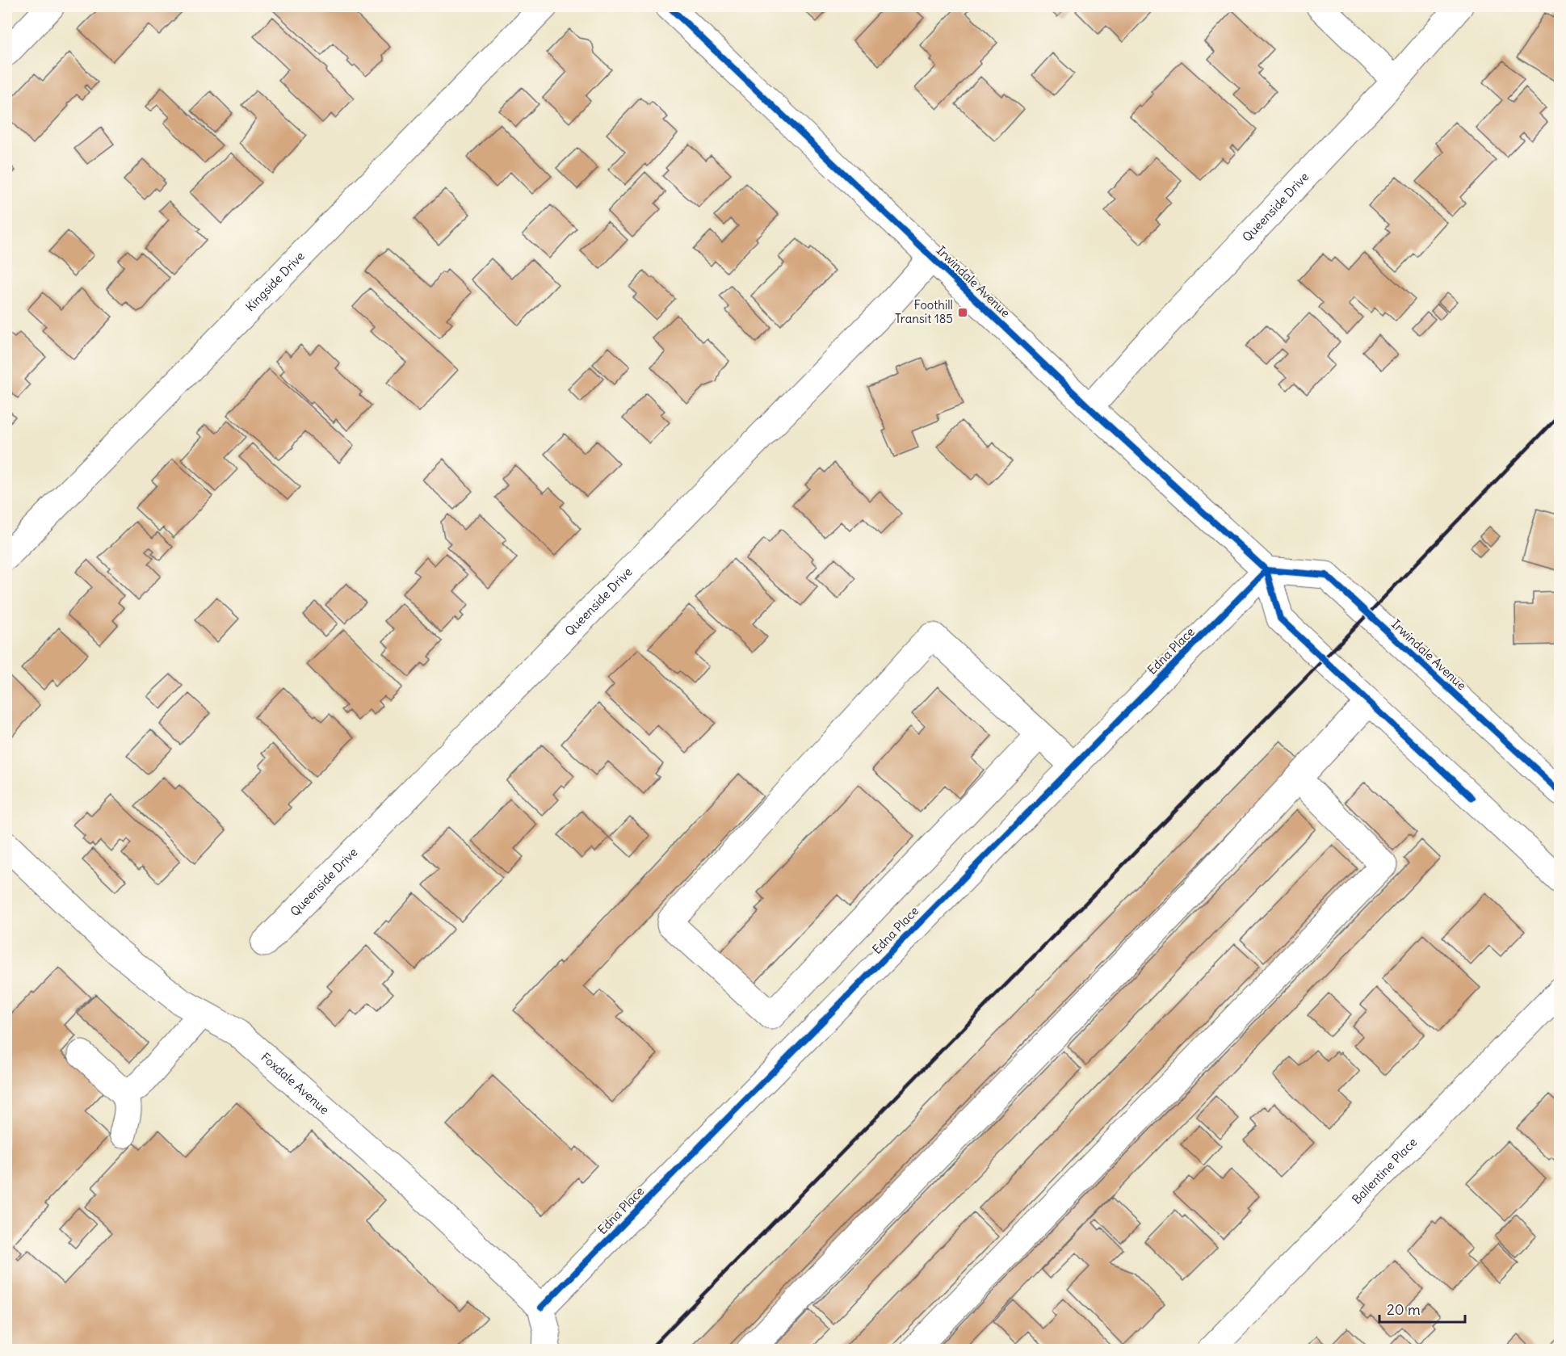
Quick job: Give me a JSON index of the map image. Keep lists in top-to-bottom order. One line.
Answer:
{"streets":{"street":["Queenside Drive","Kingside Drive","Irwindale Avenue","Edna Place","Foxdale Avenue","Ballentine Place"]},"crossings":[["Queenside Drive","Irwindale Avenue"],["Irwindale Avenue","Edna Place"],["Edna Place","Foxdale Avenue"]],"places":{"transit":["Foothill Transit 185"]},"scale_bar":"20 m"}
